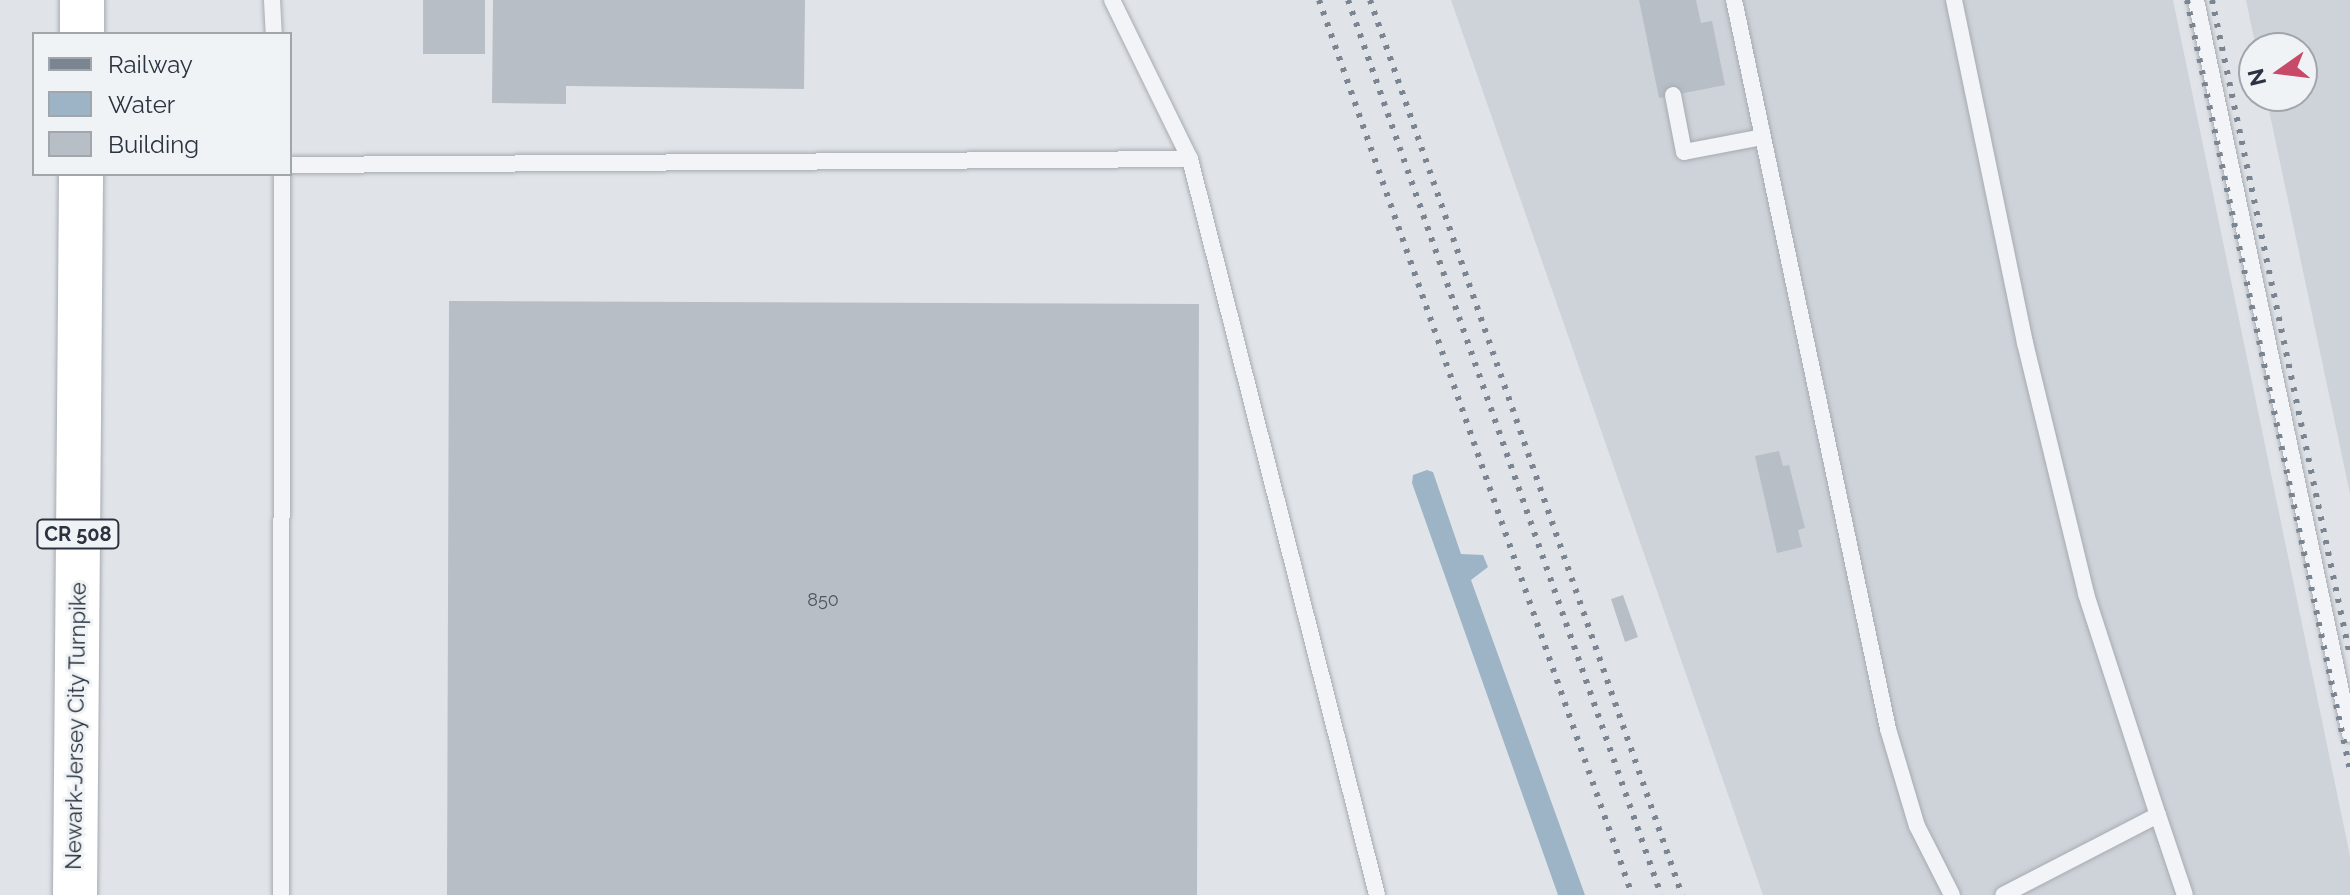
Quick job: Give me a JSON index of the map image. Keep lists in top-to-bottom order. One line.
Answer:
{"streets":{"highway":["CR 508","Newark-Jersey City Turnpike"]},"house_numbers":["850"],"legend":["Railway","Water","Building"],"north":"left"}
